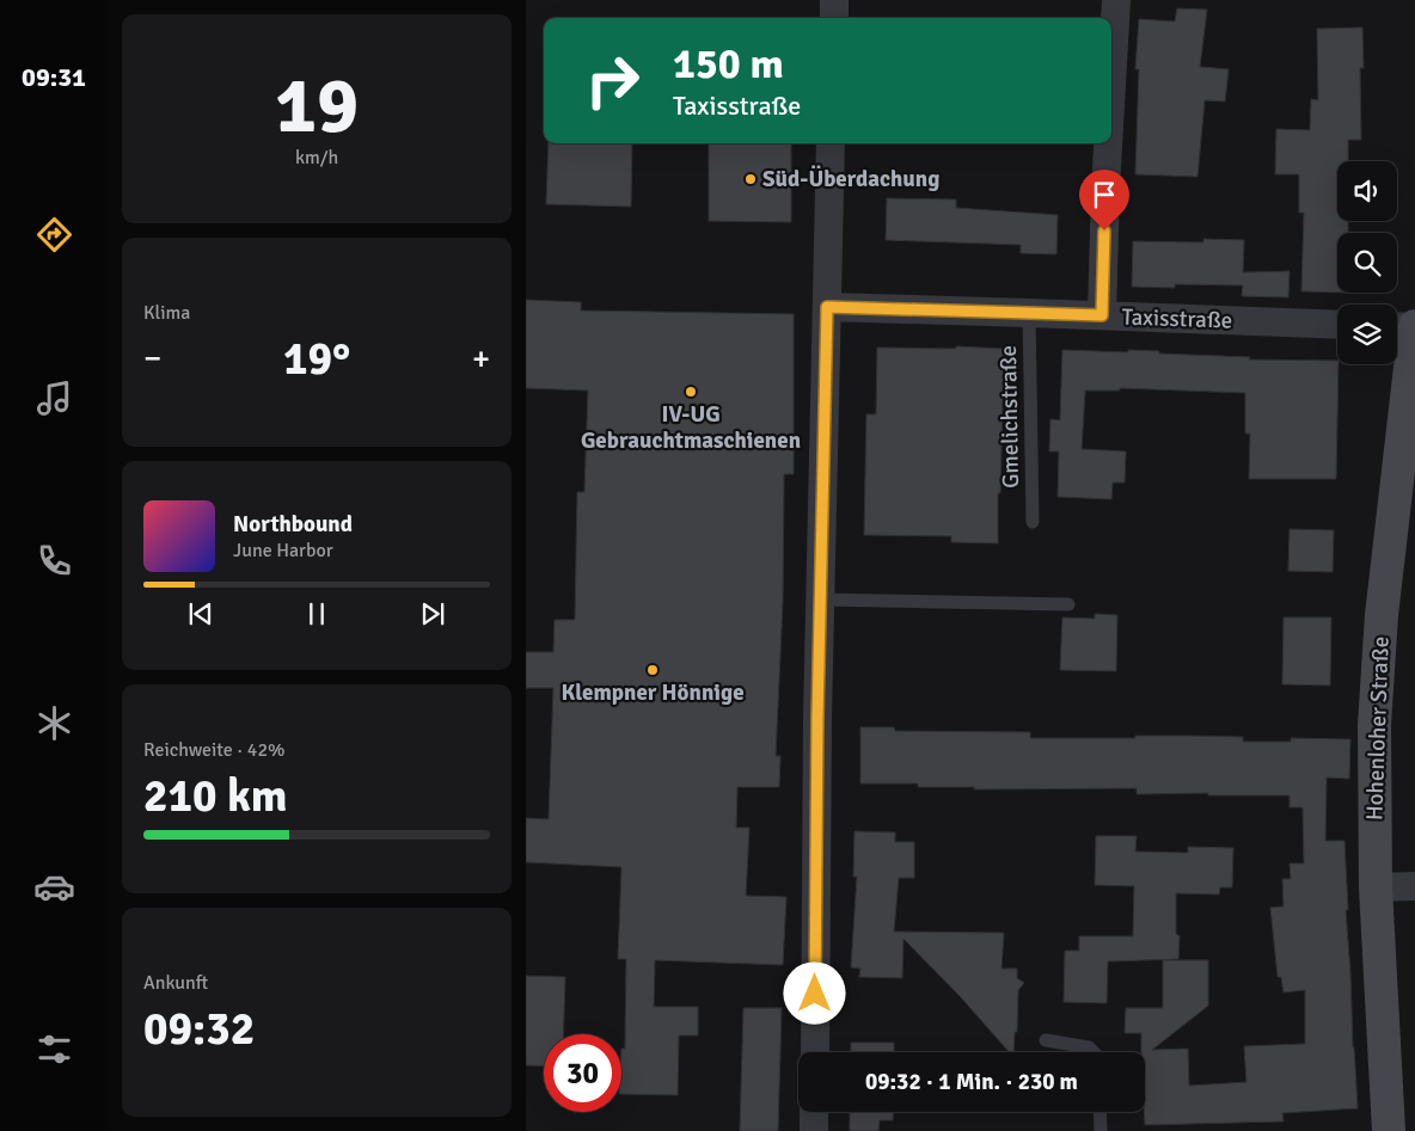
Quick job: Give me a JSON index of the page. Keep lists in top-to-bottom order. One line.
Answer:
{"streets":{"street":["Taxisstraße","Hohenloher Straße"],"lane":["Gmelichstraße"]},"crossings":[["Taxisstraße","Gmelichstraße"]],"places":["Süd-Überdachung","IV-UG Gebrauchtmaschienen","Klempner Hönnige"],"page":{"tabs":"09:31","tile":[["19","km/h"],"Klima",["Reichweite · 42%","210 km"],["Ankunft","09:32"]],"turn":["150 m","Taxisstraße"],"heat":["−","19°","+"],"song":["Northbound","June Harbor"],"limit":"30","trip":"09:32 · 1 Min. · 230 m"}}
